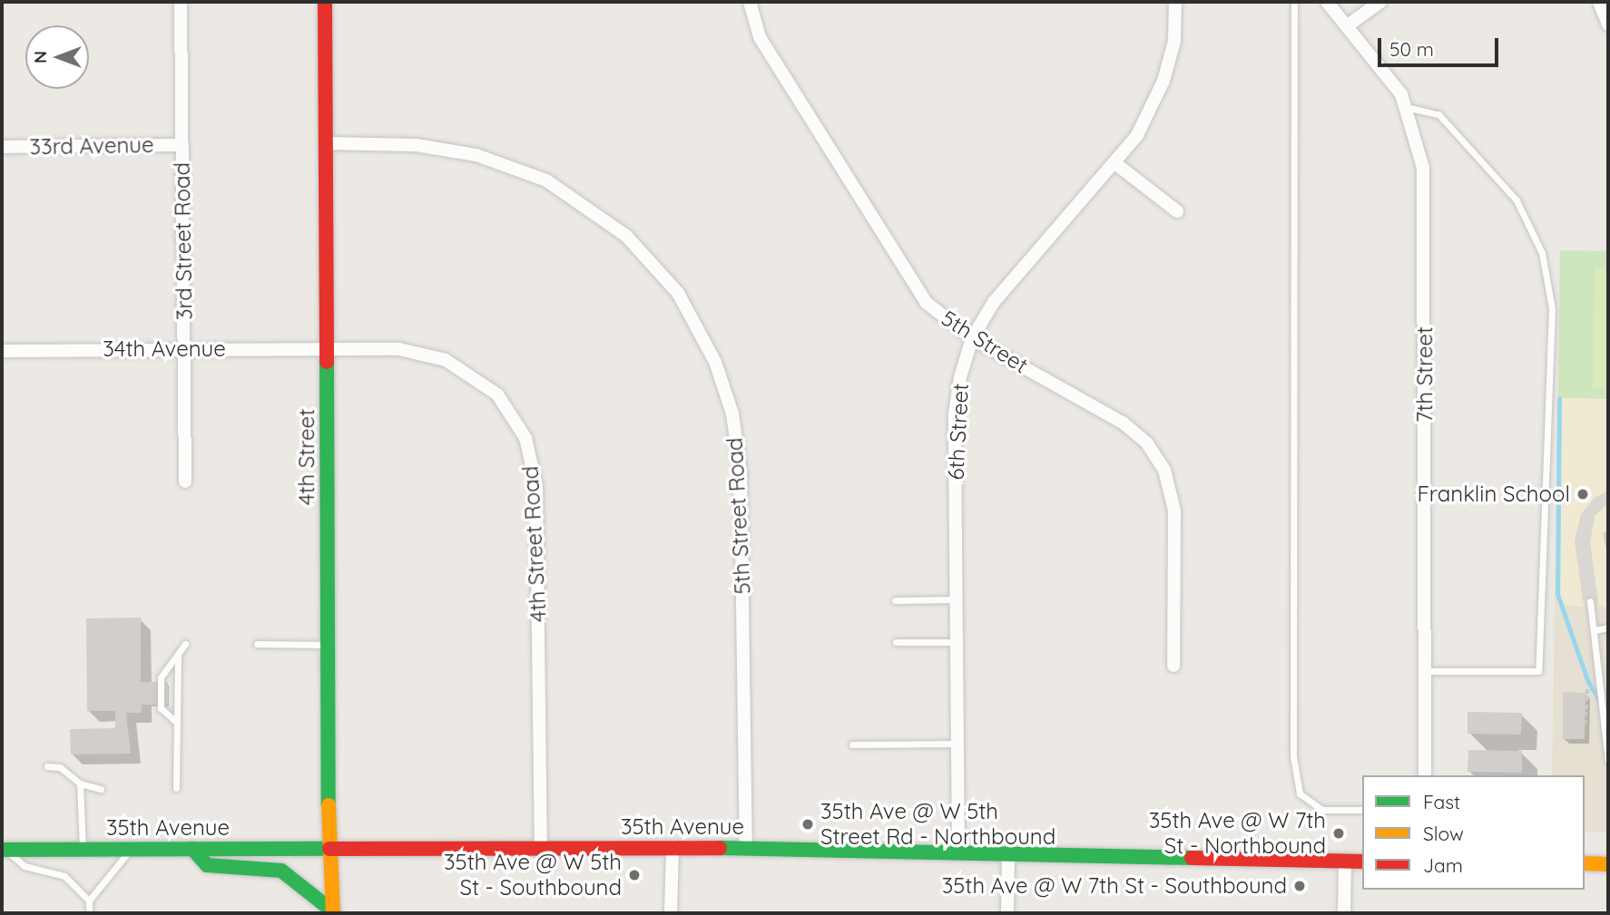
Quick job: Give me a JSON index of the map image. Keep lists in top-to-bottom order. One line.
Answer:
{"streets":{"main road":["4th Street","35th Avenue"],"street":["33rd Avenue","3rd Street Road","5th Street","34th Avenue","7th Street","6th Street","5th Street Road","4th Street Road"]},"crossings":[["33rd Avenue","3rd Street Road"],["3rd Street Road","34th Avenue"],["5th Street","6th Street"],["34th Avenue","4th Street"],["34th Avenue","4th Street Road"],["6th Street","35th Avenue"],["4th Street","5th Street Road"],["4th Street","4th Street Road"],["4th Street","35th Avenue"],["5th Street Road","35th Avenue"],["4th Street Road","35th Avenue"]],"places":["Franklin School","35th Ave @ W 5th Street Rd - Northbound","35th Ave @ W 7th St - Northbound","35th Ave @ W 5th St - Southbound","35th Ave @ W 7th St - Southbound"],"legend":["Fast","Slow","Jam"],"scale_bar":"50 m","north":"left"}
